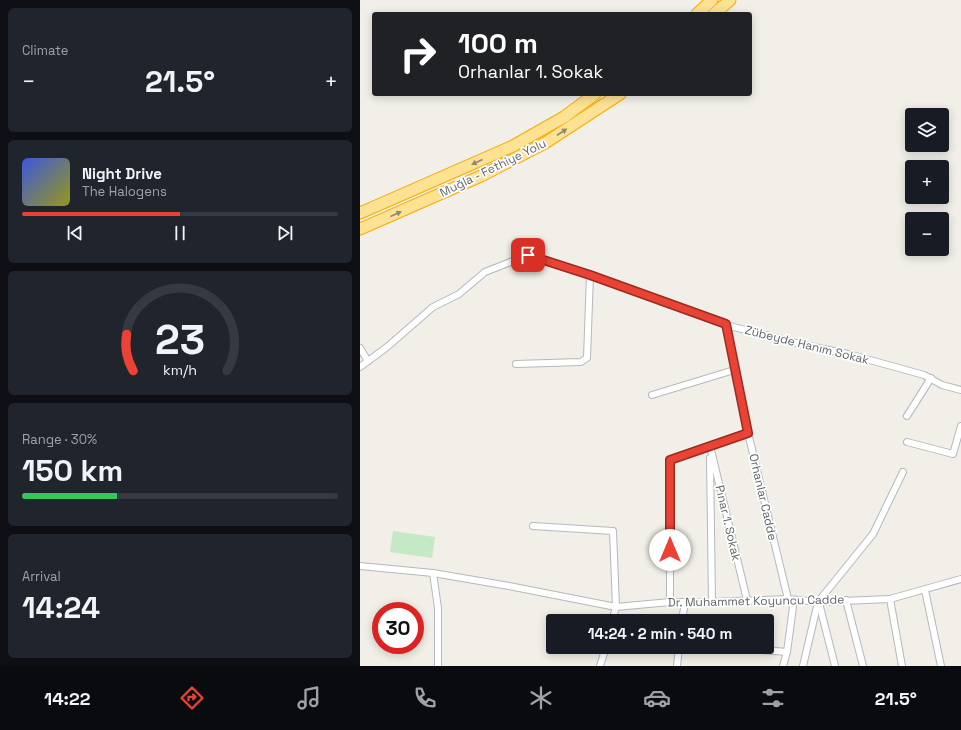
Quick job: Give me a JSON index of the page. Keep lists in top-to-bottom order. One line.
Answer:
{"streets":{"highway":["Muğla - Fethiye Yolu"],"street":["Zübeyde Hanım Sokak","Orhanlar Cadde","Pınar 1. Sokak","Dr. Muhammet Koyuncu Cadde"]},"crossings":[["Zübeyde Hanım Sokak","Orhanlar Cadde"],["Orhanlar Cadde","Dr. Muhammet Koyuncu Cadde"],["Pınar 1. Sokak","Dr. Muhammet Koyuncu Cadde"]],"page":{"tile":["Climate",["Range · 30%","150 km"],["Arrival","14:24"]],"turn":["100 m","Orhanlar 1. Sokak"],"heat":["−","21.5°","+"],"map_buttons":["+","−"],"song":["Night Drive","The Halogens"],"limit":"30","trip":"14:24 · 2 min · 540 m","tabs":["14:22","21.5°"],"gauge":["23","km/h"]}}
